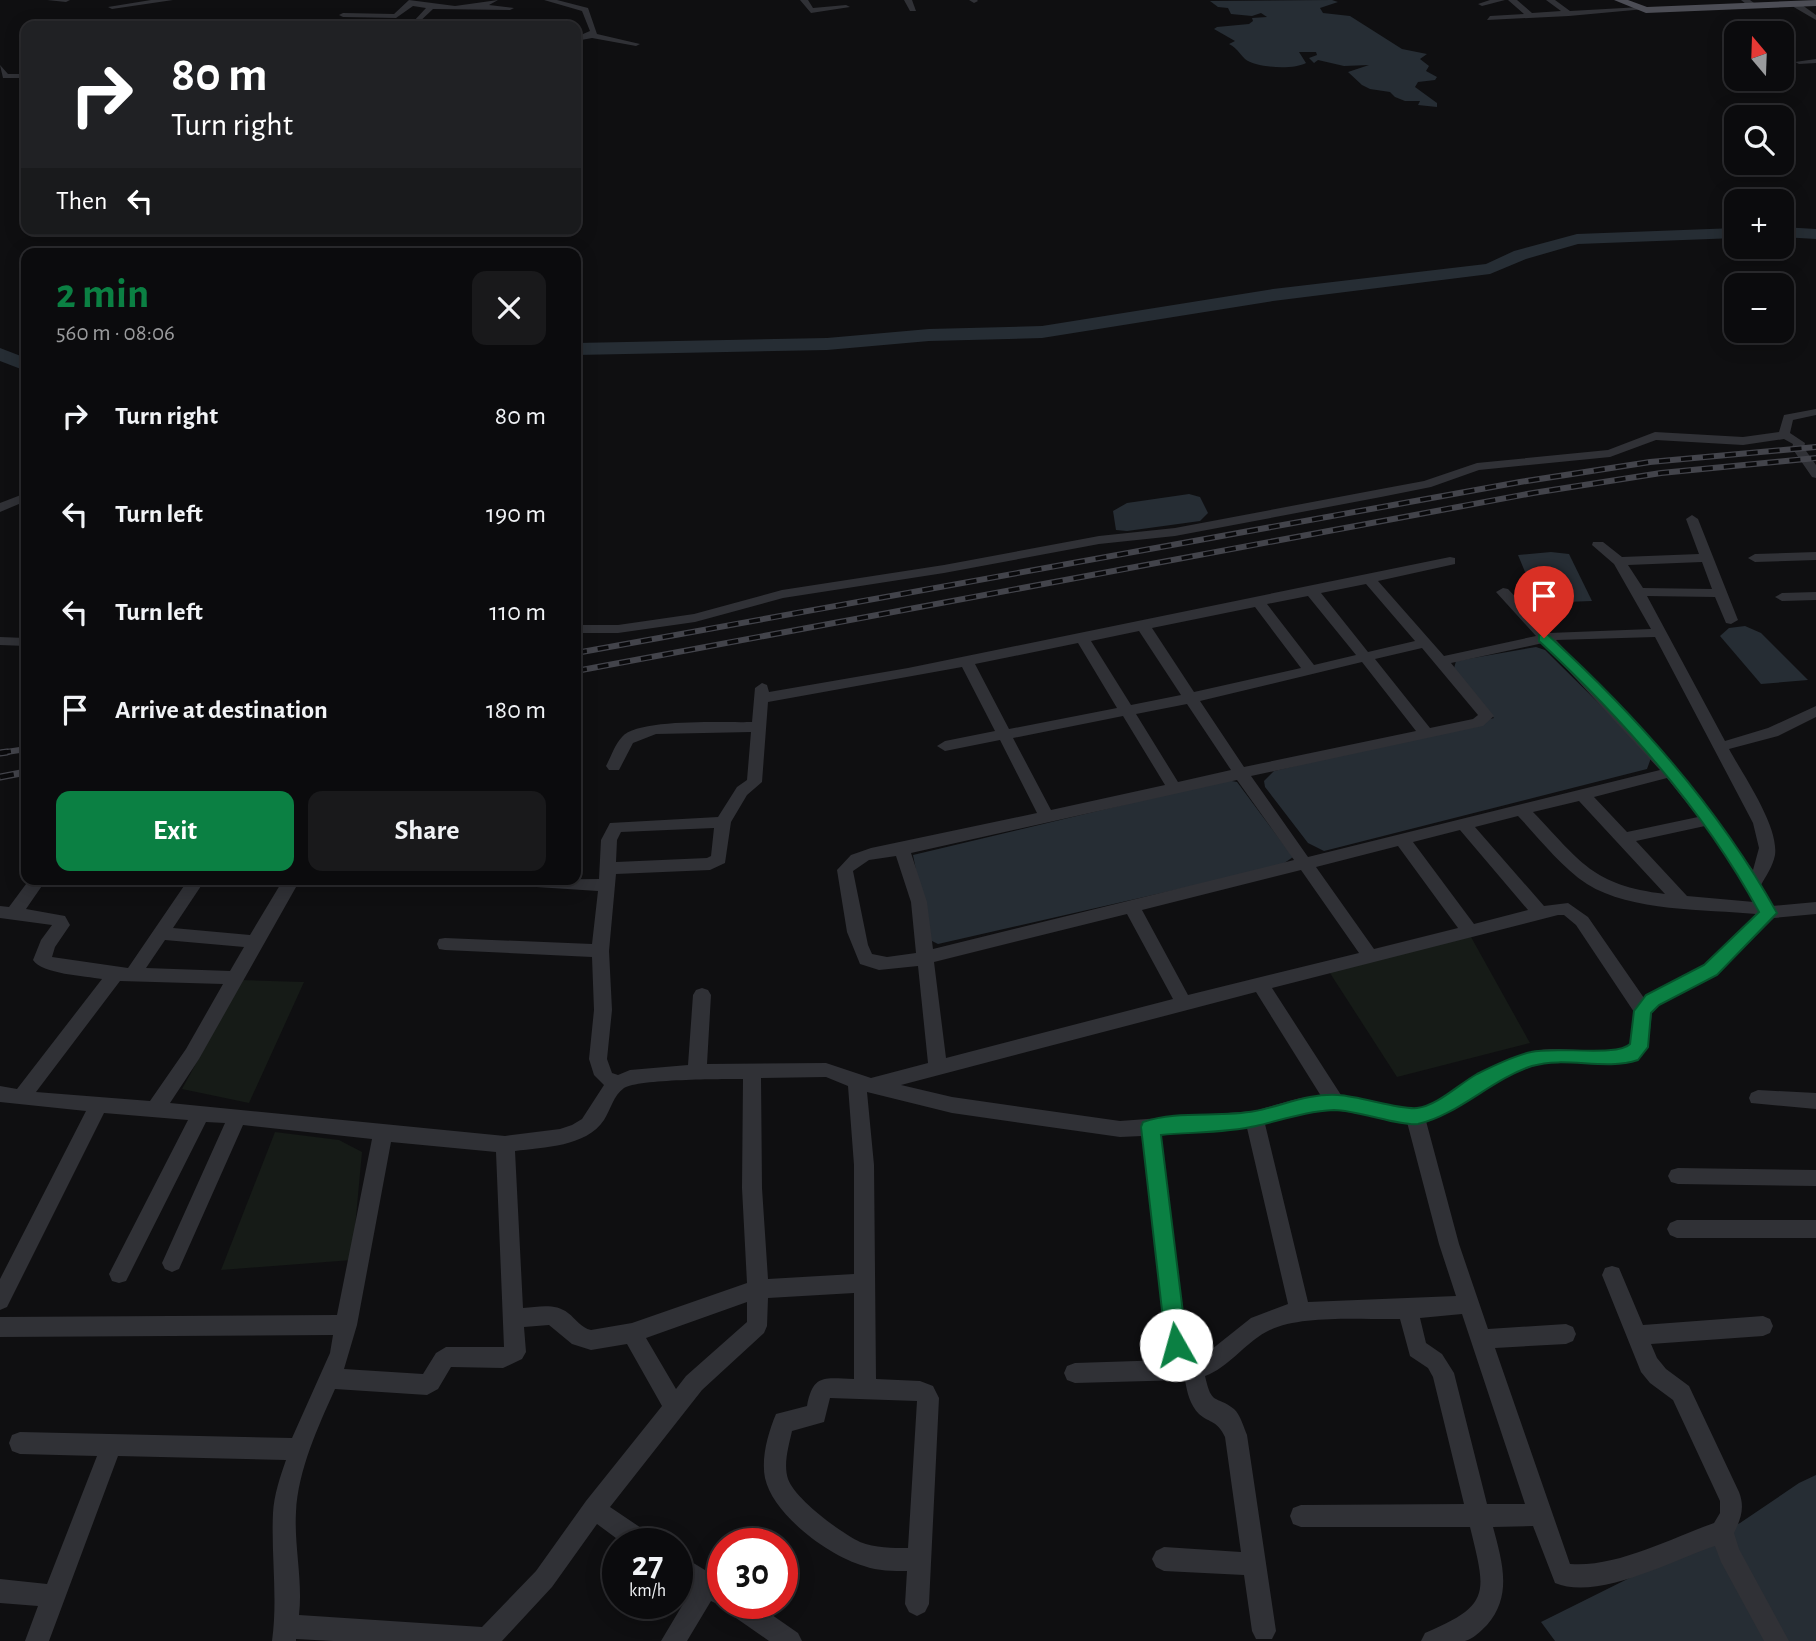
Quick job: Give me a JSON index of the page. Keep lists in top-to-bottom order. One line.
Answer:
{"north":"top","page":{"map_buttons":["+","−"],"turn":["80 m","Turn right"],"then":"Then","heading":["2 min","560 m · 08:06"],"list":[{"name":"Turn right","value":"80 m"},{"name":"Turn left","value":"190 m"},{"name":"Turn left","value":"110 m"},{"name":"Arrive at destination","value":"180 m"}],"buttons":["Exit","Share"],"speed":"27 km/h","limit":"30"}}
